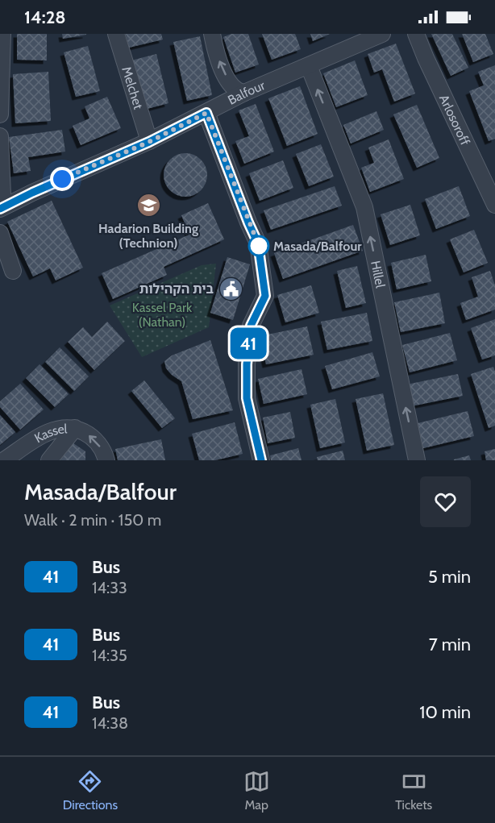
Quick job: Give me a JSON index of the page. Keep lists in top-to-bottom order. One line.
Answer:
{"streets":{"street":["Melchet","Balfour","Arlosoroff","Hillel","Kassel"]},"crossings":[["Melchet","Balfour"],["Balfour","Hillel"]],"parks":["Kassel Park (Nathan)"],"places":{"school or university":["Hadarion Building (Technion)"],"other":["Masada/Balfour"],"public building":["בית הקהילות"]},"lines":["bus line 41"],"page":{"status":"14:28","on_map":"41","heading":["Masada/Balfour","Walk · 2 min · 150 m"],"list":[{"mark":"41","name":"Bus","note":"14:33","value":"5 min"},{"mark":"41","name":"Bus","note":"14:35","value":"7 min"},{"mark":"41","name":"Bus","note":"14:38","value":"10 min"}],"tabs":["Directions","Map","Tickets"]}}
